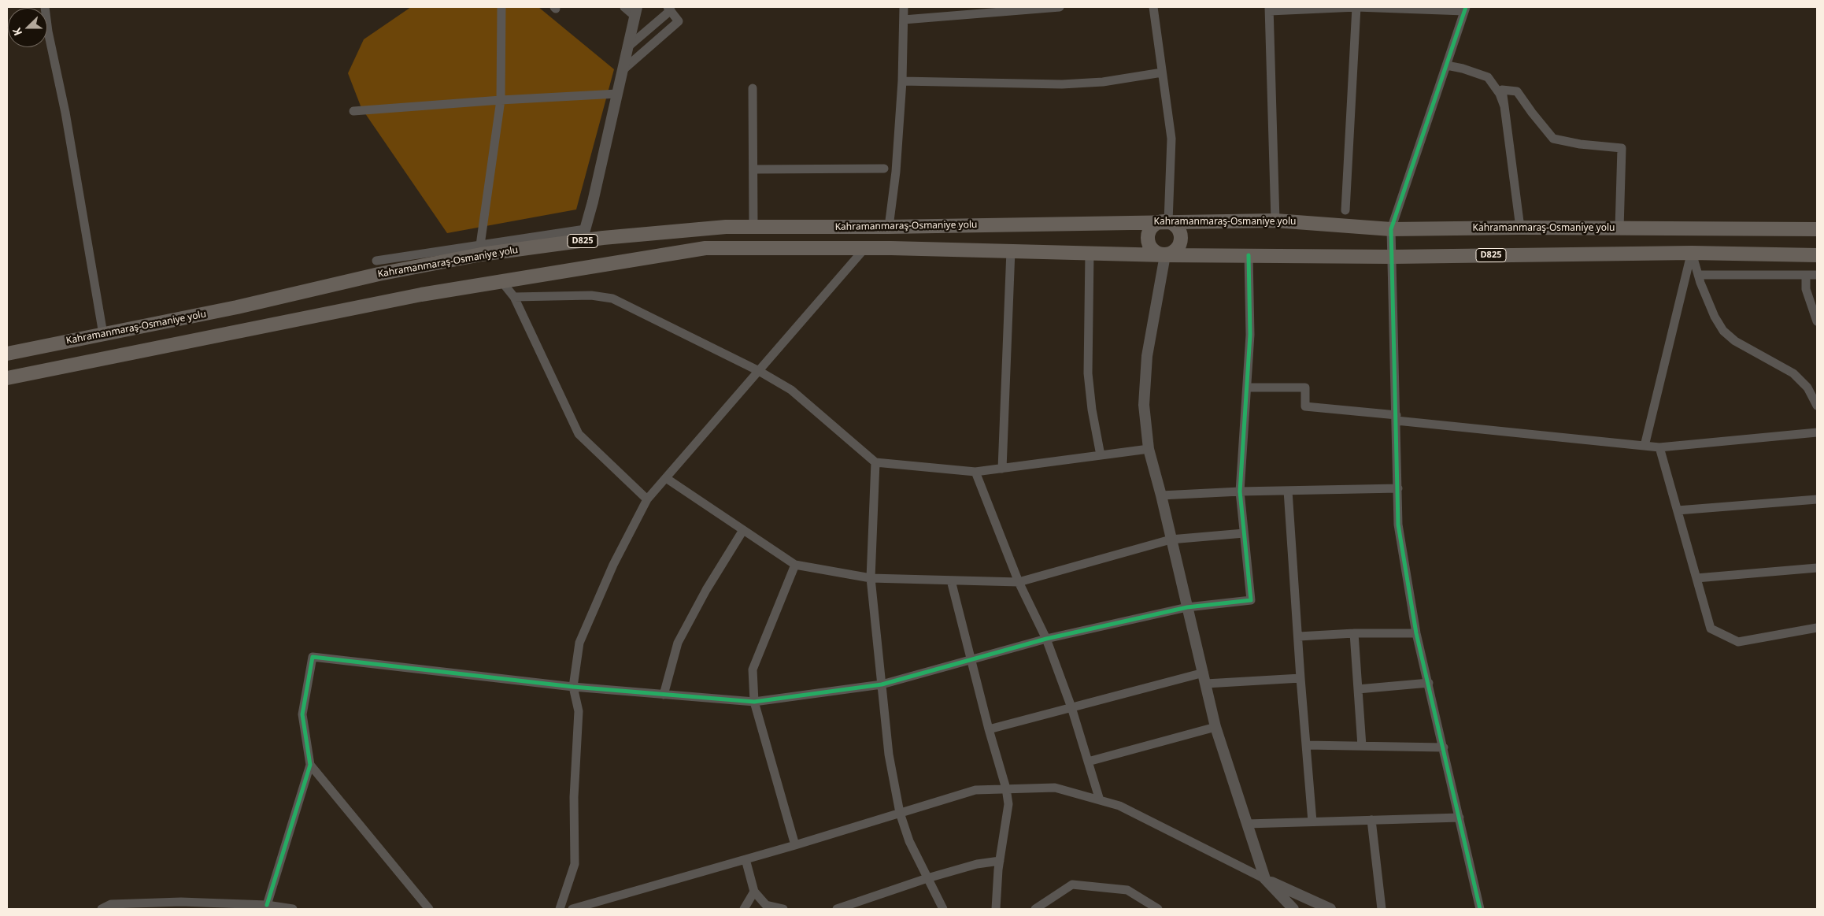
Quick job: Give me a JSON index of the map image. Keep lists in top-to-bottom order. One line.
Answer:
{"streets":{"highway":["Kahramanmaraş-Osmaniye yolu","D825"]},"crossings":[["Kahramanmaraş-Osmaniye yolu","D825"]],"north":"left"}
